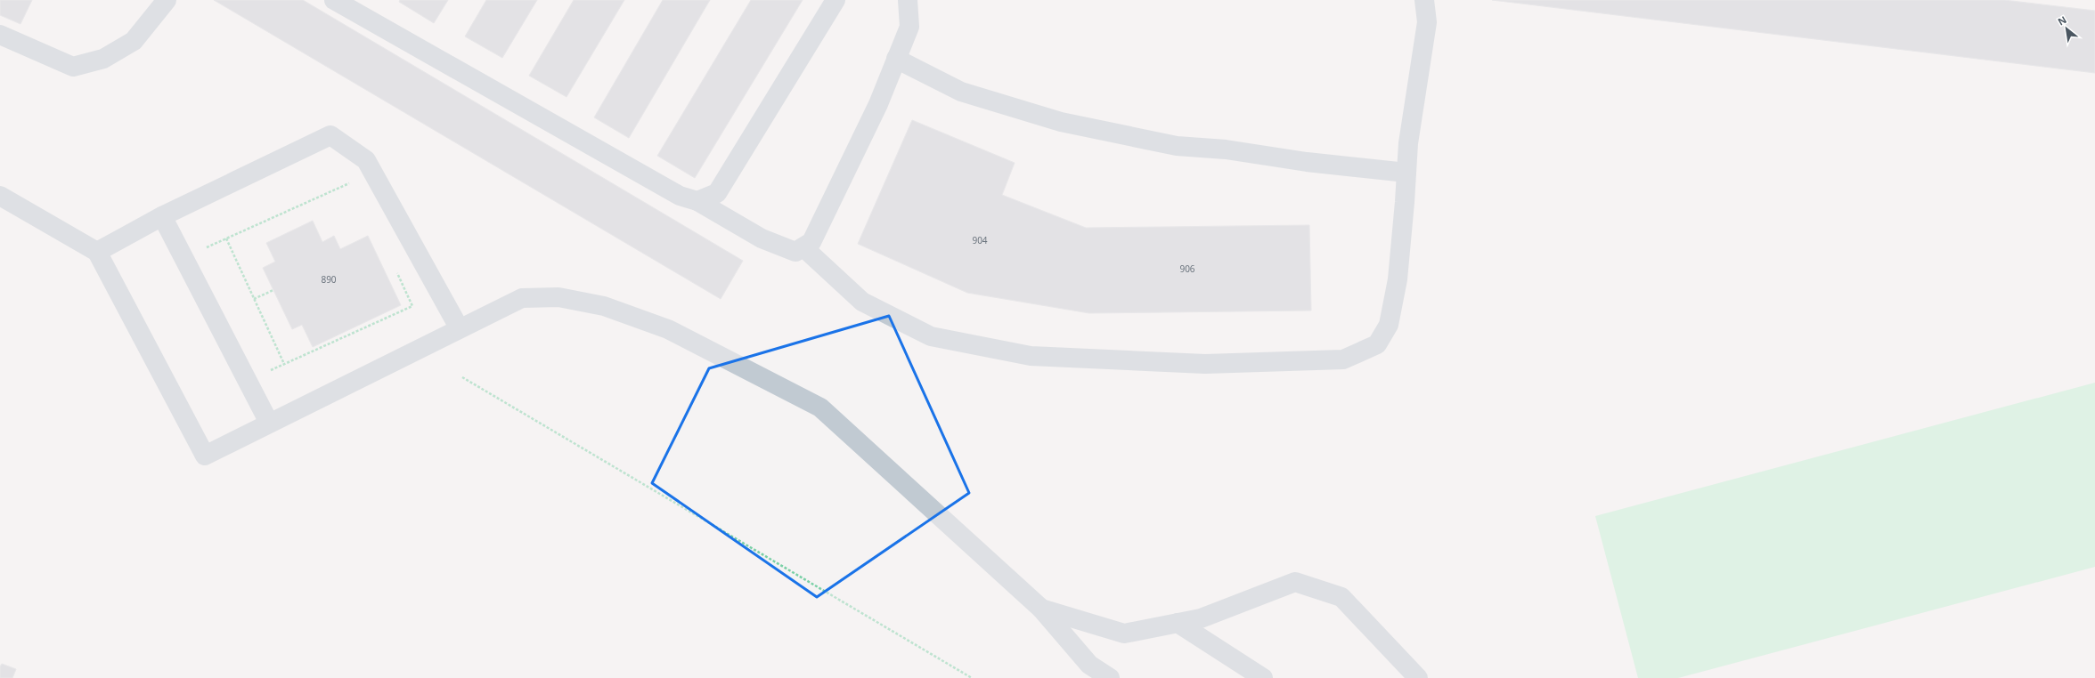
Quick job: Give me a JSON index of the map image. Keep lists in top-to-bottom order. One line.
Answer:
{"house_numbers":["904","906","890"],"north":"top left"}
